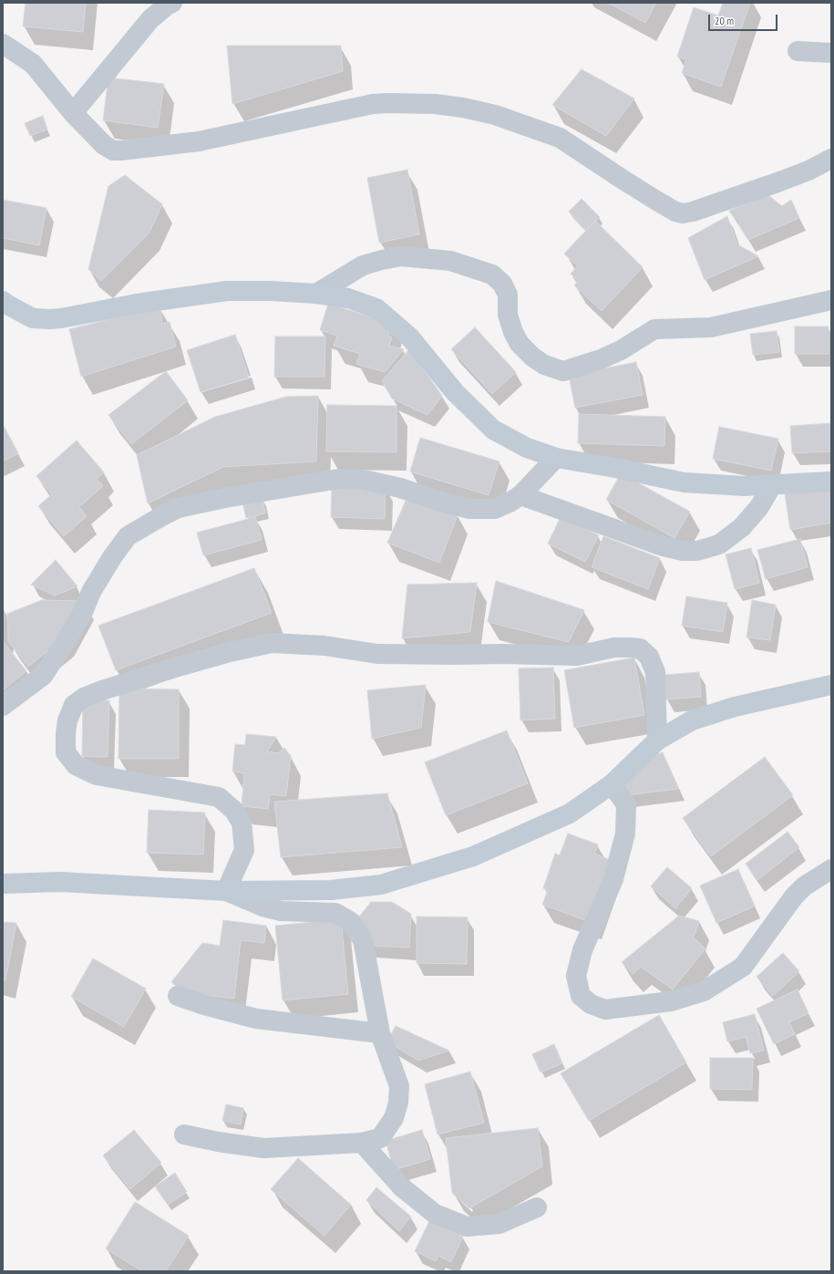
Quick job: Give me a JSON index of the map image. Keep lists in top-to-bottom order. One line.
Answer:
{"scale_bar":"20 m"}
